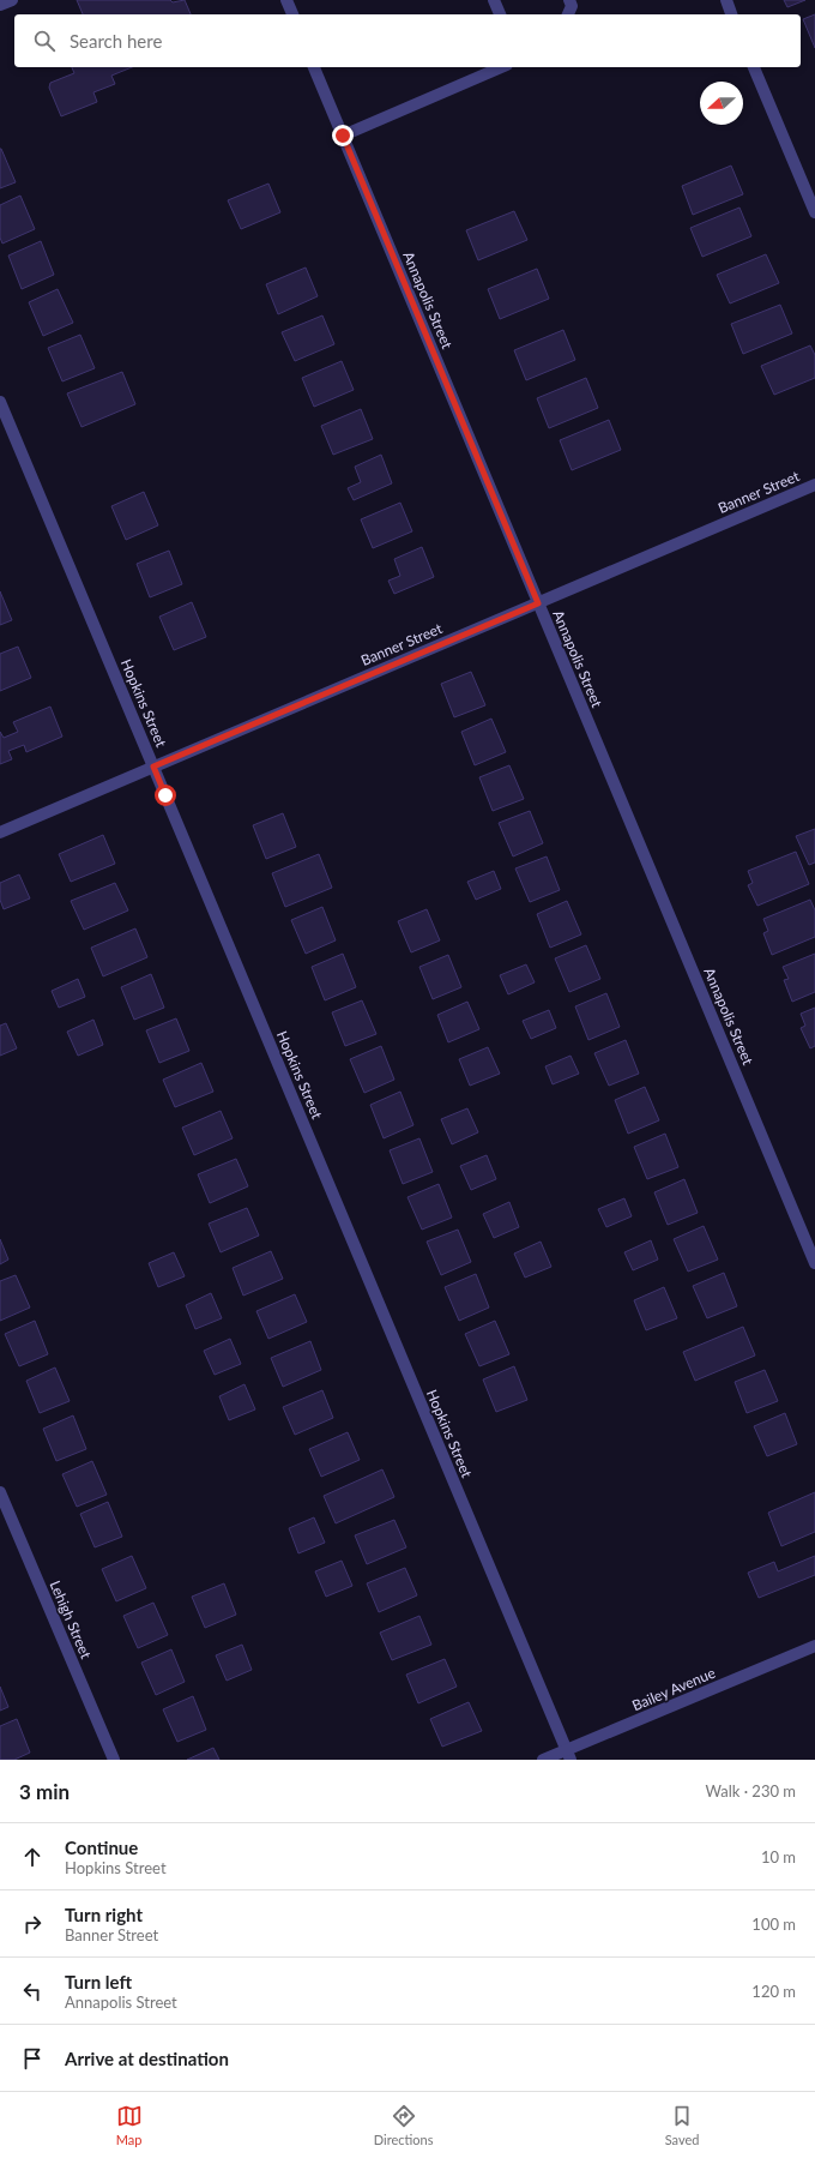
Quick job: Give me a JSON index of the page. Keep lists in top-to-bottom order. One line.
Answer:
{"streets":{"street":["Annapolis Street","Banner Street","Hopkins Street","Lehigh Street","Bailey Avenue"]},"crossings":[["Annapolis Street","Banner Street"],["Banner Street","Hopkins Street"],["Hopkins Street","Bailey Avenue"]],"north":"left","page":{"search":"Search here","heading":["3 min","Walk · 230 m"],"list":[["Continue","Hopkins Street","10 m"],["Turn right","Banner Street","100 m"],["Turn left","Annapolis Street","120 m"],"Arrive at destination"],"nav":["Map","Directions","Saved"]}}
